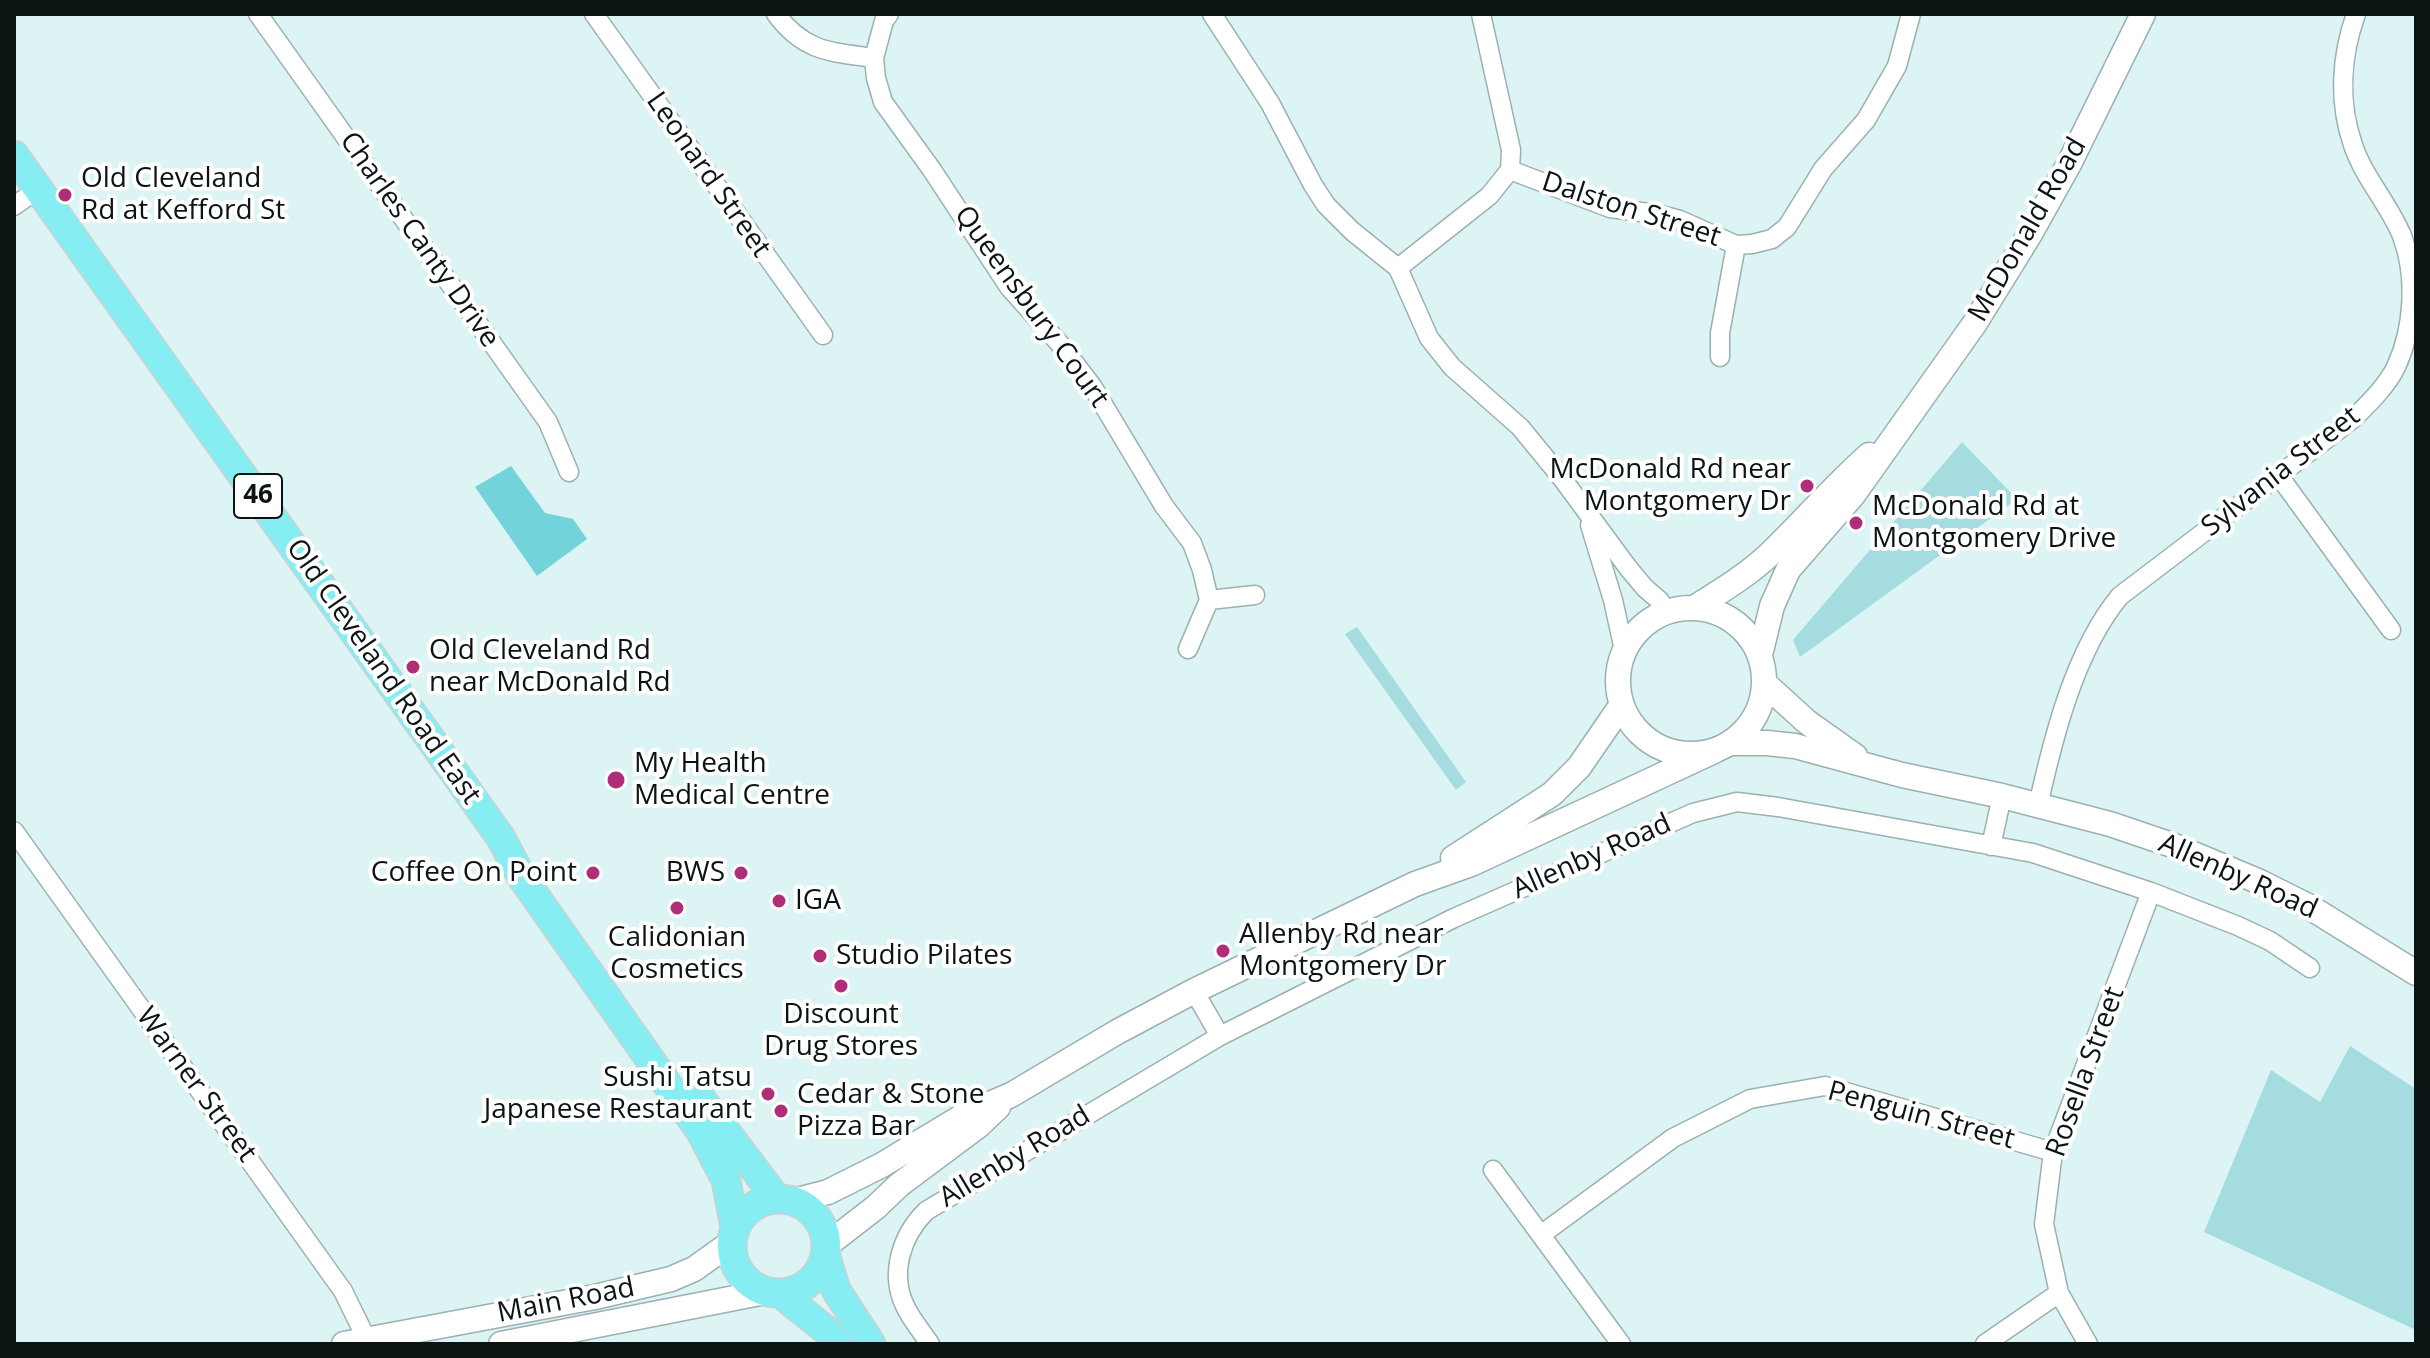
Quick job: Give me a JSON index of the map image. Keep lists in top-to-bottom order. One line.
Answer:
{"streets":{"main road":["McDonald Road","46","Old Cleveland Road East","Allenby Road","Main Road"],"street":["Leonard Street","Dalston Street","Charles Canty Drive","Queensbury Court","Sylvania Street","Rosella Street","Warner Street","Penguin Street"]},"crossings":[["McDonald Road","Allenby Road"],["Sylvania Street","Allenby Road"],["46","Old Cleveland Road East"],["46","Allenby Road"],["46","Main Road"],["Old Cleveland Road East","Allenby Road"],["Old Cleveland Road East","Main Road"],["Allenby Road","Rosella Street"],["Allenby Road","Main Road"],["Rosella Street","Penguin Street"],["Warner Street","Main Road"]],"places":["Old Cleveland Rd at Kefford St","McDonald Rd near Montgomery Dr","McDonald Rd at Montgomery Drive","Old Cleveland Rd near McDonald Rd","My Health Medical Centre","Coffee On Point","BWS","IGA","Calidonian Cosmetics","Allenby Rd near Montgomery Dr","Studio Pilates","Discount Drug Stores","Sushi Tatsu Japanese Restaurant","Cedar & Stone Pizza Bar"]}
